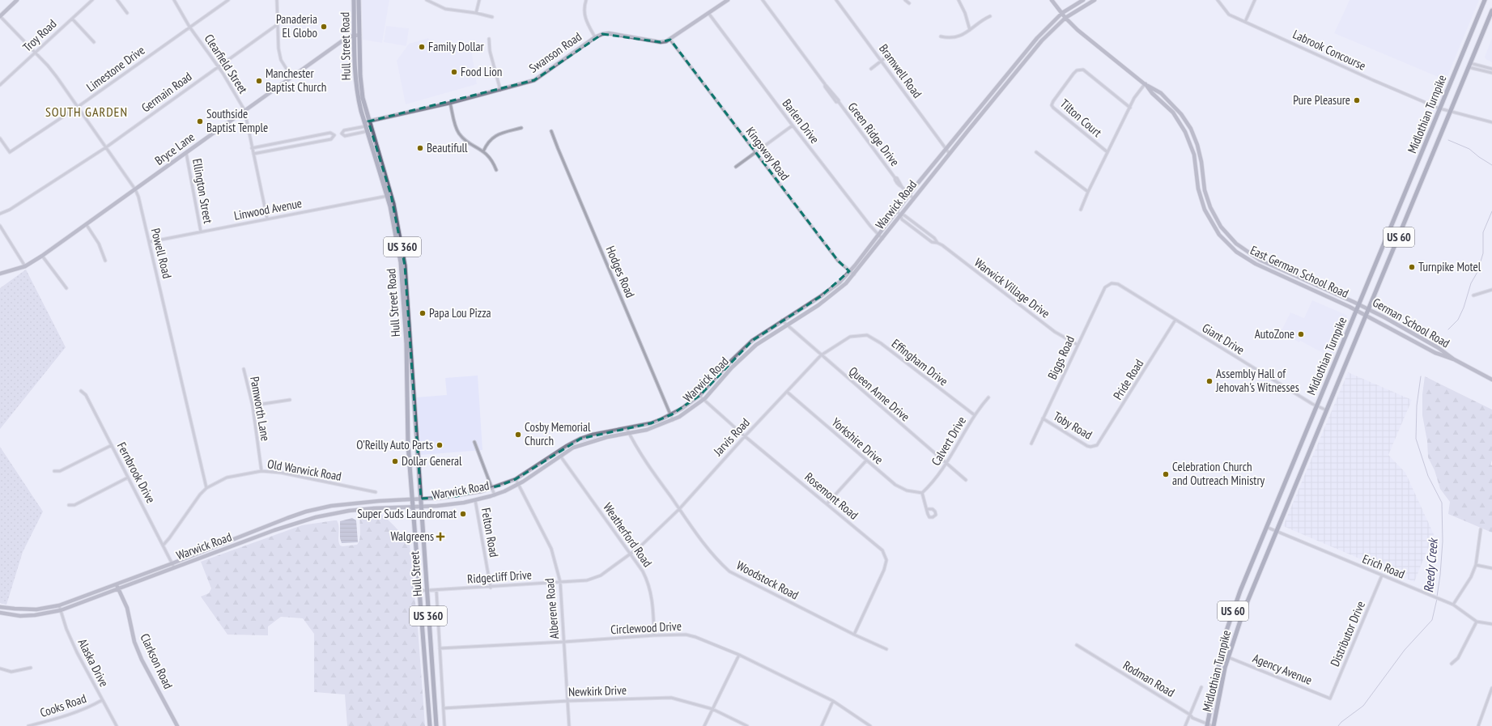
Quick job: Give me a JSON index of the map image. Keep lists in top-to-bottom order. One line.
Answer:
{"streets":{"main road":["Hull Street Road","Swanson Road","Midlothian Turnpike","Bryce Lane","Warwick Road","US 60","US 360","East German School Road","German School Road","Hull Street","Clarkson Road"],"street":["Troy Road","Labrook Concourse","Clearfield Street","Limestone Drive","Bramwell Road","Germain Road","Tilton Court","Barlen Drive","Green Ridge Drive","Kingsway Road","Ellington Street","Linwood Avenue","Powell Road","Hodges Road","Warwick Village Drive","Giant Drive","Biggs Road","Effingham Drive","Pride Road","Queen Anne Drive","Pamworth Lane","Toby Road","Jarvis Road","Yorkshire Drive","Calvert Drive","Old Warwick Road","Fernbrook Drive","Rosemont Road","Felton Road","Weatherford Road","Erich Road","Ridgecliff Drive","Woodstock Road","Alberene Road","Circlewood Drive","Distributor Drive","Alaska Drive","Agency Avenue","Rodman Road","Newkirk Drive","Cooks Road"]},"crossings":[["Troy Road","Powell Road"],["Hull Street Road","Swanson Road"],["Hull Street Road","Bryce Lane"],["Hull Street Road","Warwick Road"],["Hull Street Road","Linwood Avenue"],["Hull Street Road","Hull Street"],["Hull Street Road","Ridgecliff Drive"],["Labrook Concourse","Midlothian Turnpike"],["Swanson Road","Kingsway Road"],["Clearfield Street","Limestone Drive"],["Clearfield Street","Germain Road"],["Clearfield Street","Bryce Lane"],["Clearfield Street","Linwood Avenue"],["Limestone Drive","Powell Road"],["Bramwell Road","Warwick Road"],["Germain Road","Powell Road"],["Midlothian Turnpike","East German School Road"],["Midlothian Turnpike","German School Road"],["Midlothian Turnpike","Giant Drive"],["Midlothian Turnpike","Erich Road"],["Midlothian Turnpike","Agency Avenue"],["Midlothian Turnpike","Rodman Road"],["Barlen Drive","Warwick Road"],["Green Ridge Drive","Warwick Road"],["Bryce Lane","Ellington Street"],["Bryce Lane","Powell Road"],["Kingsway Road","Warwick Road"],["Ellington Street","Linwood Avenue"],["Warwick Road","Hodges Road"],["Warwick Road","East German School Road"],["Warwick Road","Warwick Village Drive"],["Warwick Road","Queen Anne Drive"],["Warwick Road","Fernbrook Drive"],["Warwick Road","Rosemont Road"],["Warwick Road","Felton Road"],["Warwick Road","Weatherford Road"],["Warwick Road","Hull Street"],["Warwick Road","Woodstock Road"],["Warwick Road","Alberene Road"],["Warwick Road","Clarkson Road"],["Warwick Road","Alaska Drive"],["Linwood Avenue","Powell Road"],["Powell Road","Old Warwick Road"],["East German School Road","German School Road"],["Warwick Village Drive","Biggs Road"],["Giant Drive","Biggs Road"],["Giant Drive","Pride Road"],["Biggs Road","Toby Road"],["Effingham Drive","Jarvis Road"],["Effingham Drive","Calvert Drive"],["Pride Road","Toby Road"],["Queen Anne Drive","Jarvis Road"],["Queen Anne Drive","Calvert Drive"],["Pamworth Lane","Old Warwick Road"],["Jarvis Road","Yorkshire Drive"],["Jarvis Road","Rosemont Road"],["Jarvis Road","Weatherford Road"],["Jarvis Road","Ridgecliff Drive"],["Jarvis Road","Woodstock Road"],["Yorkshire Drive","Calvert Drive"],["Old Warwick Road","Fernbrook Drive"],["Rosemont Road","Woodstock Road"],["Felton Road","Ridgecliff Drive"],["Weatherford Road","Ridgecliff Drive"],["Weatherford Road","Circlewood Drive"],["Erich Road","Distributor Drive"],["Hull Street","Ridgecliff Drive"],["Ridgecliff Drive","Alberene Road"],["Alberene Road","Circlewood Drive"],["Alberene Road","Newkirk Drive"],["Distributor Drive","Agency Avenue"],["Alaska Drive","Cooks Road"]],"districts":["SOUTH GARDEN"],"water":["Reedy Creek"],"places":{"other":["Panaderia El Globo","Family Dollar","Food Lion","Manchester Baptist Church","Pure Pleasure","Southside Baptist Temple","Beautifull","Turnpike Motel","Papa Lou Pizza","AutoZone","Assembly Hall of Jehovah's Witnesses","Cosby Memorial Church","O'Reilly Auto Parts","Dollar General","Celebration Church and Outreach Ministry","Super Suds Laundromat"],"health":["Walgreens"]}}
